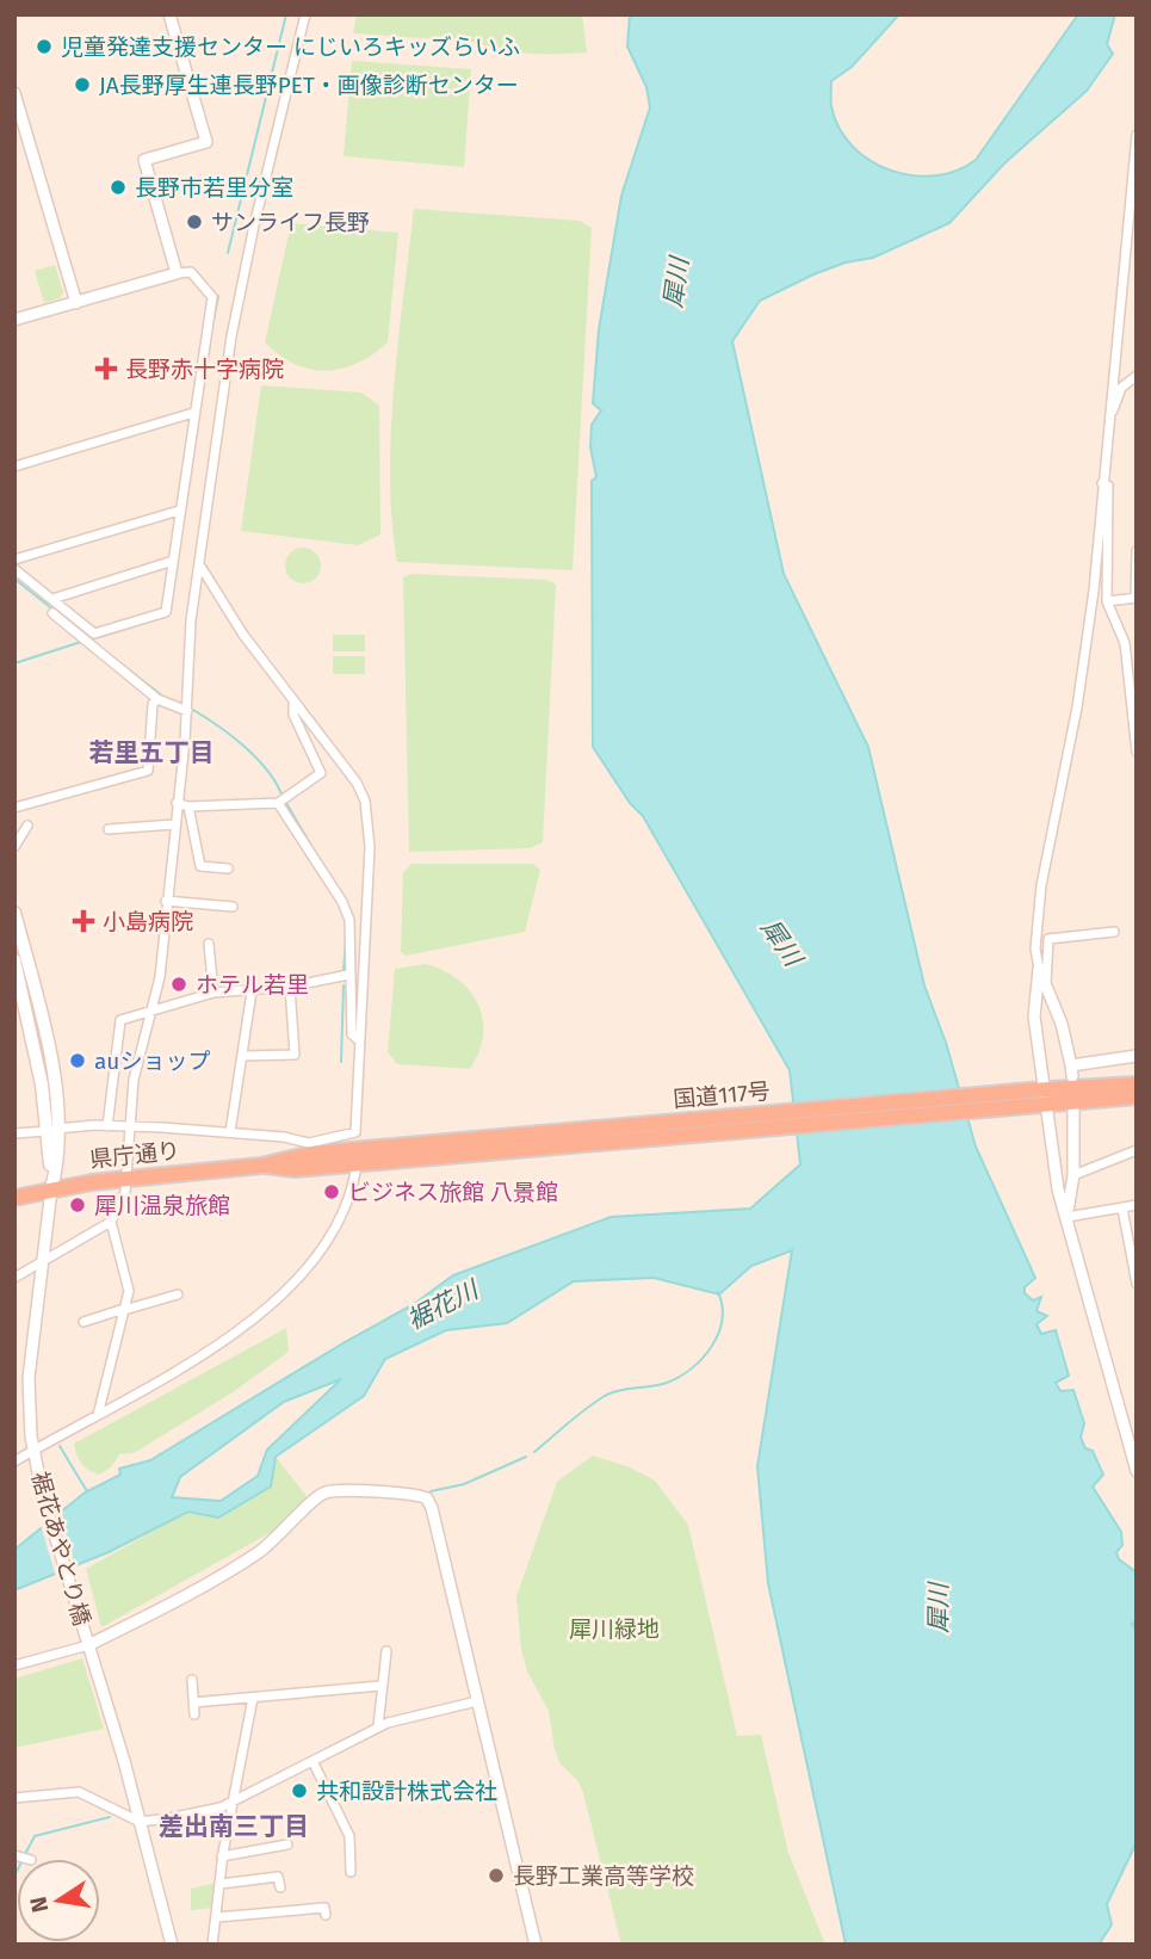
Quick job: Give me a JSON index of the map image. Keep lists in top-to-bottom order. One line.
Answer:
{"streets":{"highway":["国道117号","県庁通り"],"street":["裾花あやとり橋"]},"crossings":[["国道117号","県庁通り"],["県庁通り","裾花あやとり橋"]],"districts":["若里五丁目","差出南三丁目"],"water":["犀川","裾花川"],"parks":["犀川緑地"],"places":{"other":["児童発達支援センター にじいろキッズらいふ","JA長野厚生連長野PET・画像診断センター","長野市若里分室","サンライフ長野","ホテル若里","auショップ","ビジネス旅館 八景館","犀川温泉旅館","共和設計株式会社","長野工業高等学校"],"health":["長野赤十字病院","小島病院"]},"north":"left"}
